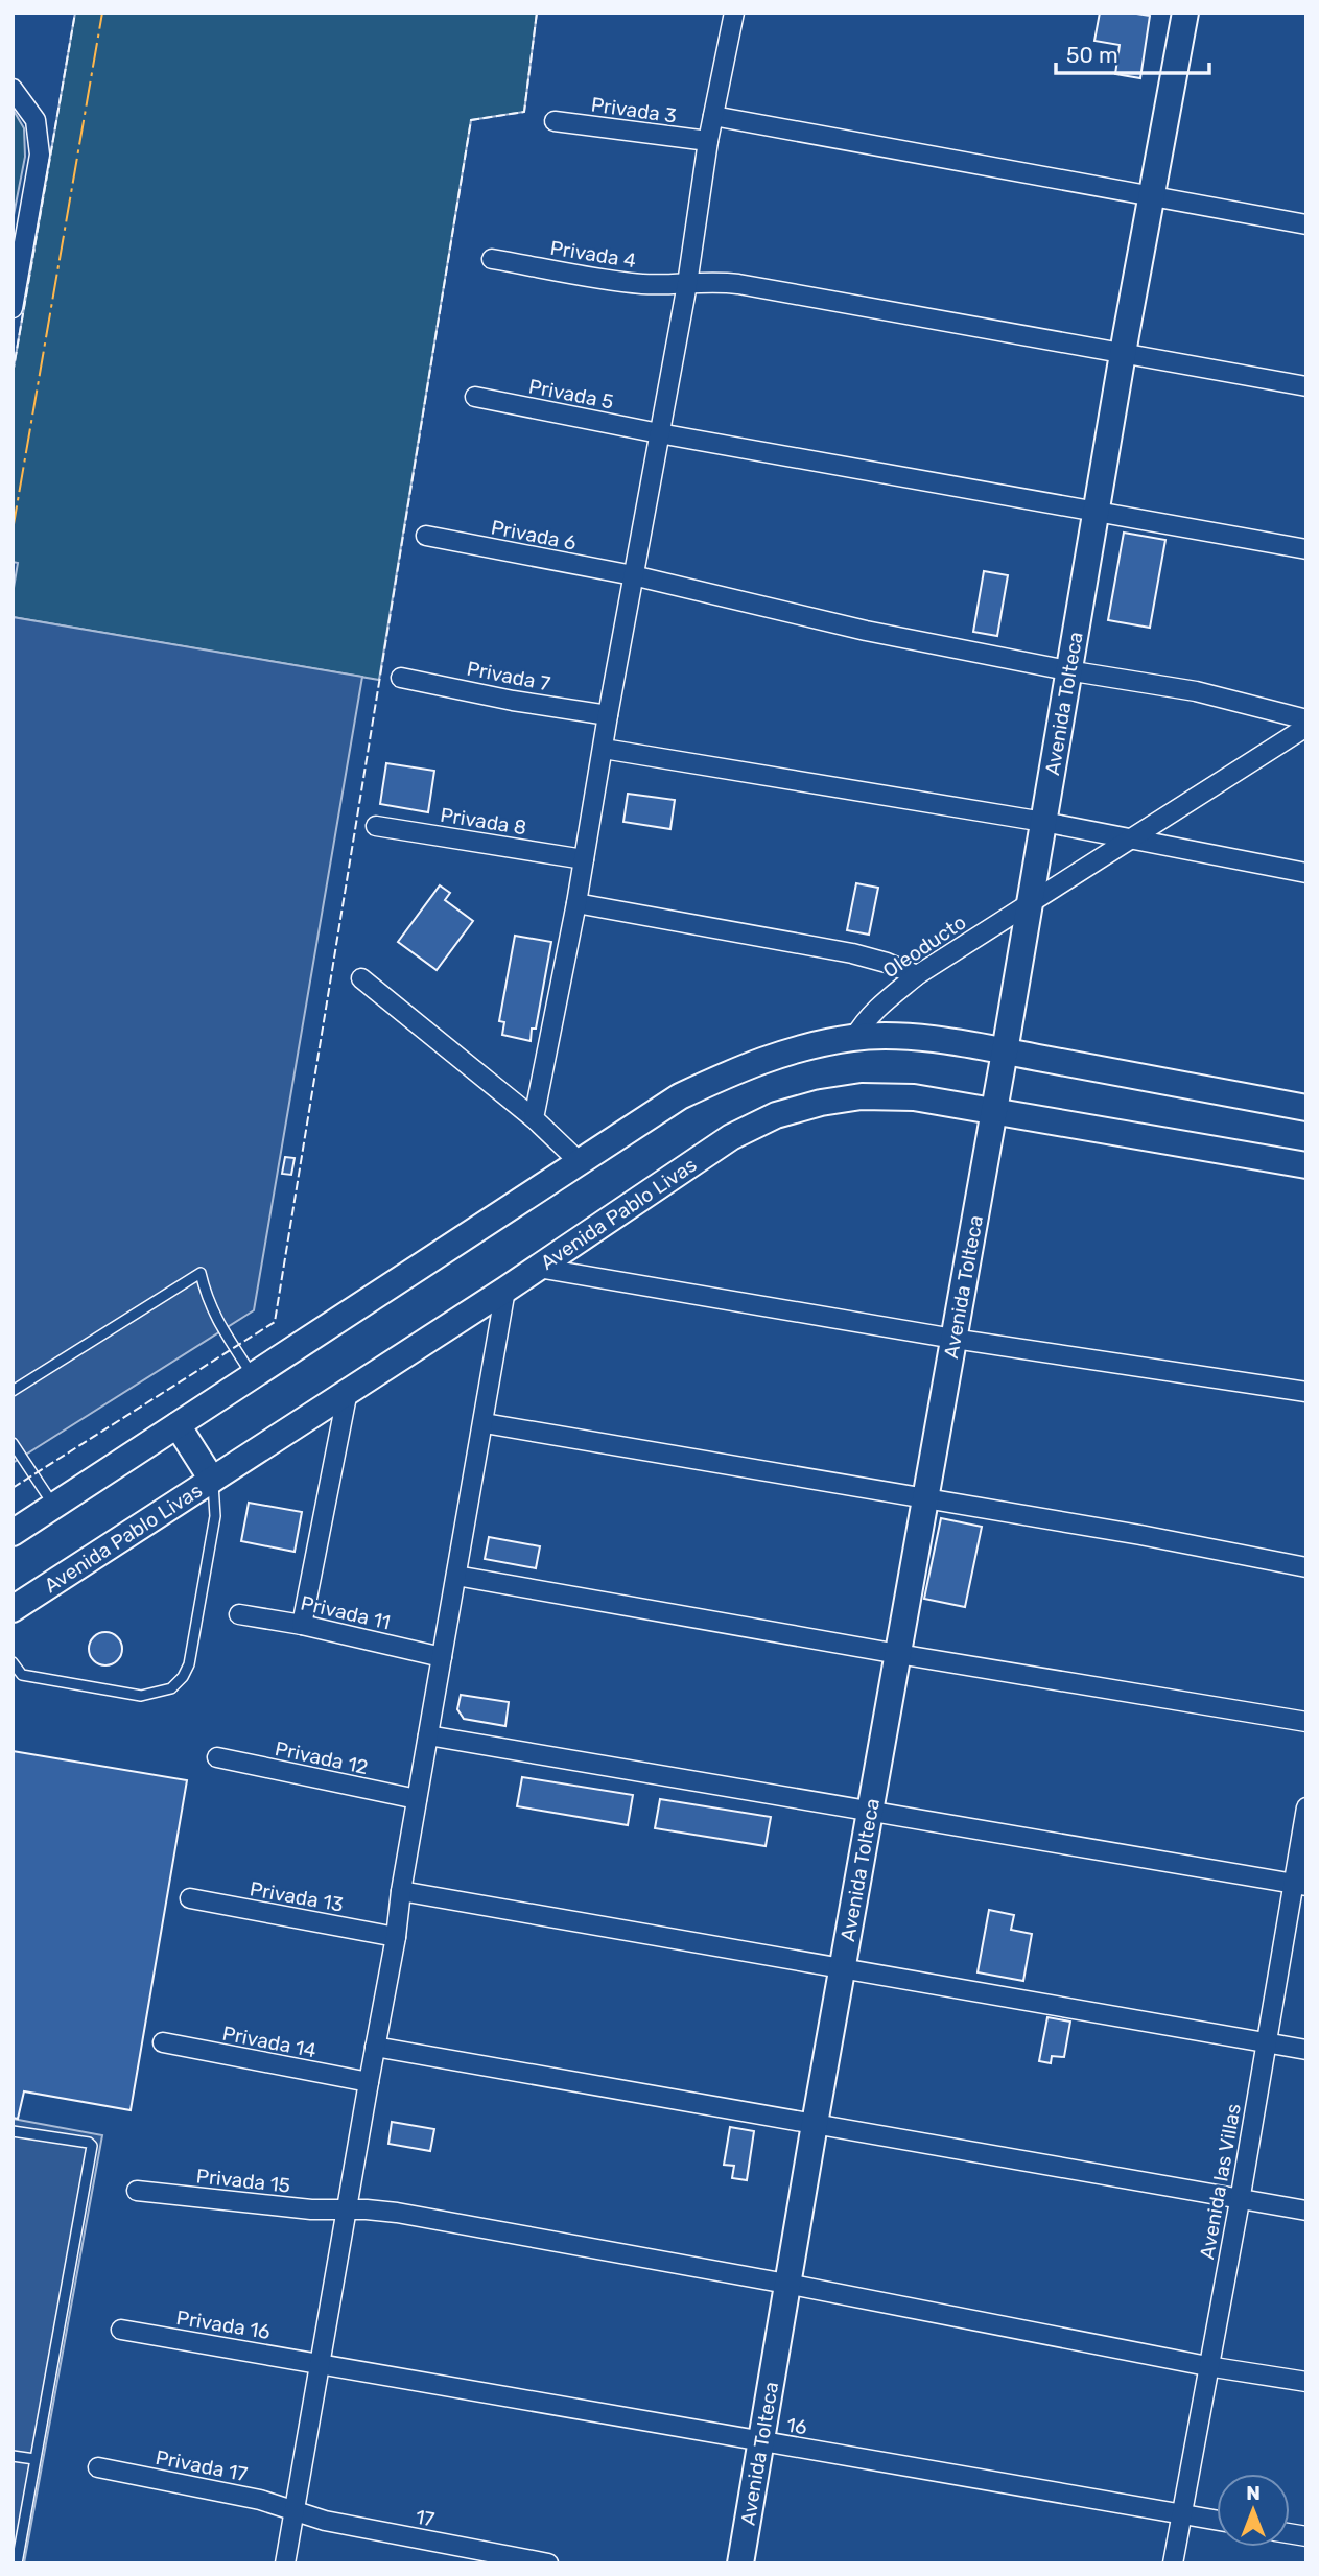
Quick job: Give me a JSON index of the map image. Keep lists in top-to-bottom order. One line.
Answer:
{"streets":{"main road":["Avenida Tolteca","Avenida Pablo Livas"],"street":["Privada 3","Privada 4","Privada 5","Privada 6","Privada 7","Privada 8","Oleoducto","Privada 11","Privada 12","Privada 13","Privada 14","Privada 15","Avenida las Villas","Privada 16","16","Privada 17","17"]},"crossings":[["Privada 4","Avenida Tolteca"],["Privada 5","Avenida Tolteca"],["Privada 6","Avenida Tolteca"],["Avenida Tolteca","Oleoducto"],["Avenida Tolteca","Avenida Pablo Livas"],["Avenida Tolteca","Privada 15"],["Avenida Tolteca","16"],["Privada 15","Avenida las Villas"],["Avenida las Villas","16"],["Privada 16","16"],["Privada 17","17"]],"scale_bar":"50 m","north":"top"}
